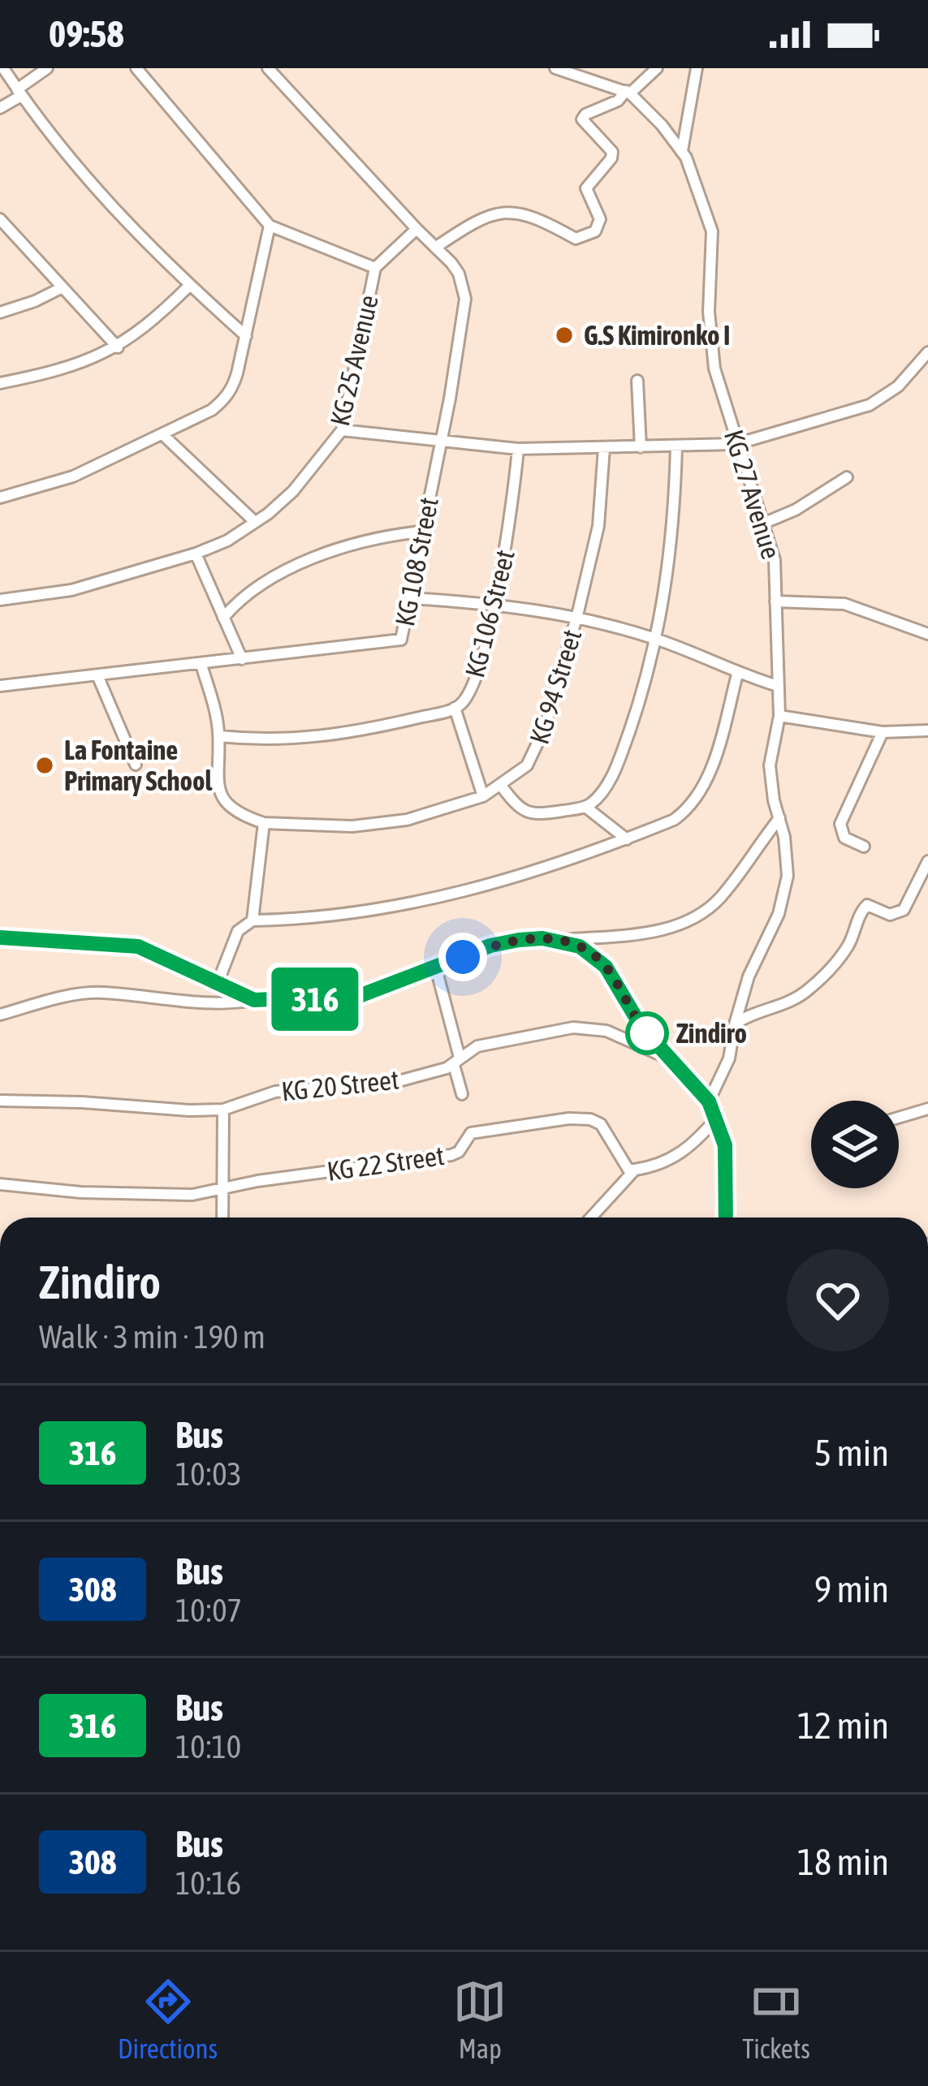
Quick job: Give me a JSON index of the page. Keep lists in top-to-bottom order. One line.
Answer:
{"streets":{"street":["KG 25 Avenue","KG 27 Avenue","KG 108 Street","KG 106 Street","KG 94 Street","KG 20 Street","KG 22 Street"]},"crossings":[["KG 25 Avenue","KG 108 Street"]],"places":["G.S Kimironko I","La Fontaine Primary School","Zindiro"],"lines":["bus line 316"],"page":{"status":"09:58","on_map":"316","heading":["Zindiro","Walk · 3 min · 190 m"],"list":[{"mark":"316","name":"Bus","note":"10:03","value":"5 min"},{"mark":"308","name":"Bus","note":"10:07","value":"9 min"},{"mark":"316","name":"Bus","note":"10:10","value":"12 min"},{"mark":"308","name":"Bus","note":"10:16","value":"18 min"}],"tabs":["Directions","Map","Tickets"]}}
